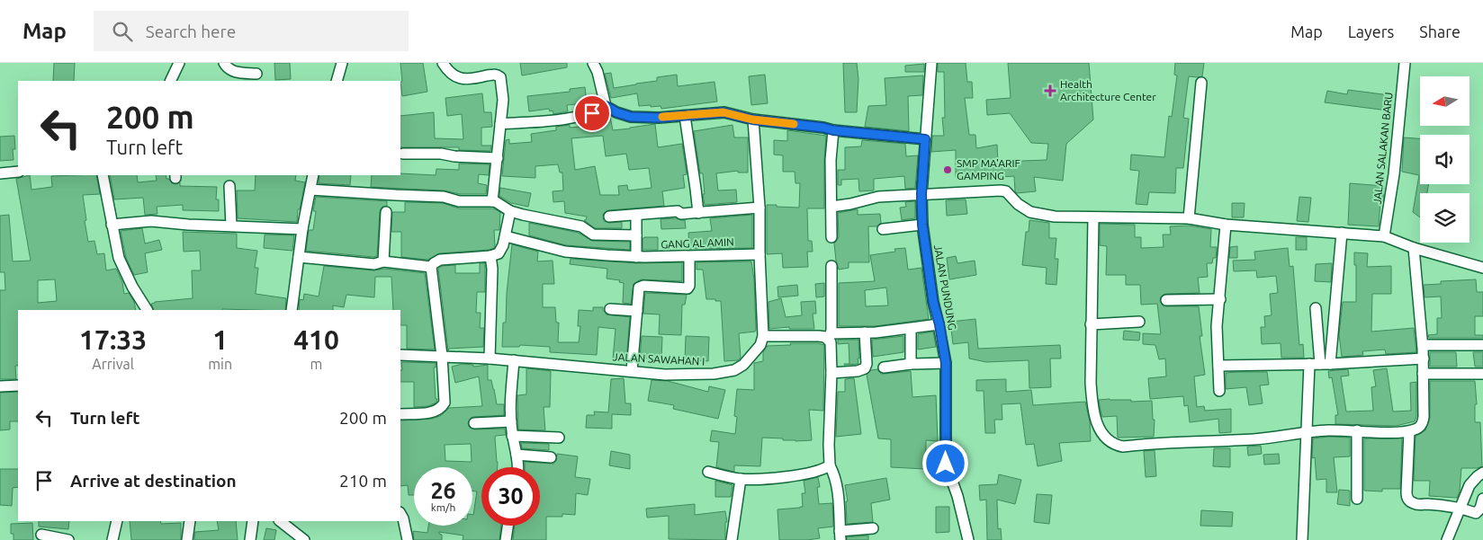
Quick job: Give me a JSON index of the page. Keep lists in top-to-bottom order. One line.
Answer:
{"streets":{"street":["JALAN SALAKAN BARU","GANG AL AMIN","JALAN PUNDUNG","JALAN SAWAHAN I"]},"places":{"health":["Health Architecture Center"],"other":["SMP MA'ARIF GAMPING"]},"north":"left","page":{"header":"Map","search":"Search here","nav":["Map","Layers","Share"],"turn":["200 m","Turn left"],"eta":["17:33","Arrival","1","min","410","m"],"list":[{"name":"Turn left","value":"200 m"},{"name":"Arrive at destination","value":"210 m"}],"speed":"26 km/h","limit":"30"}}
